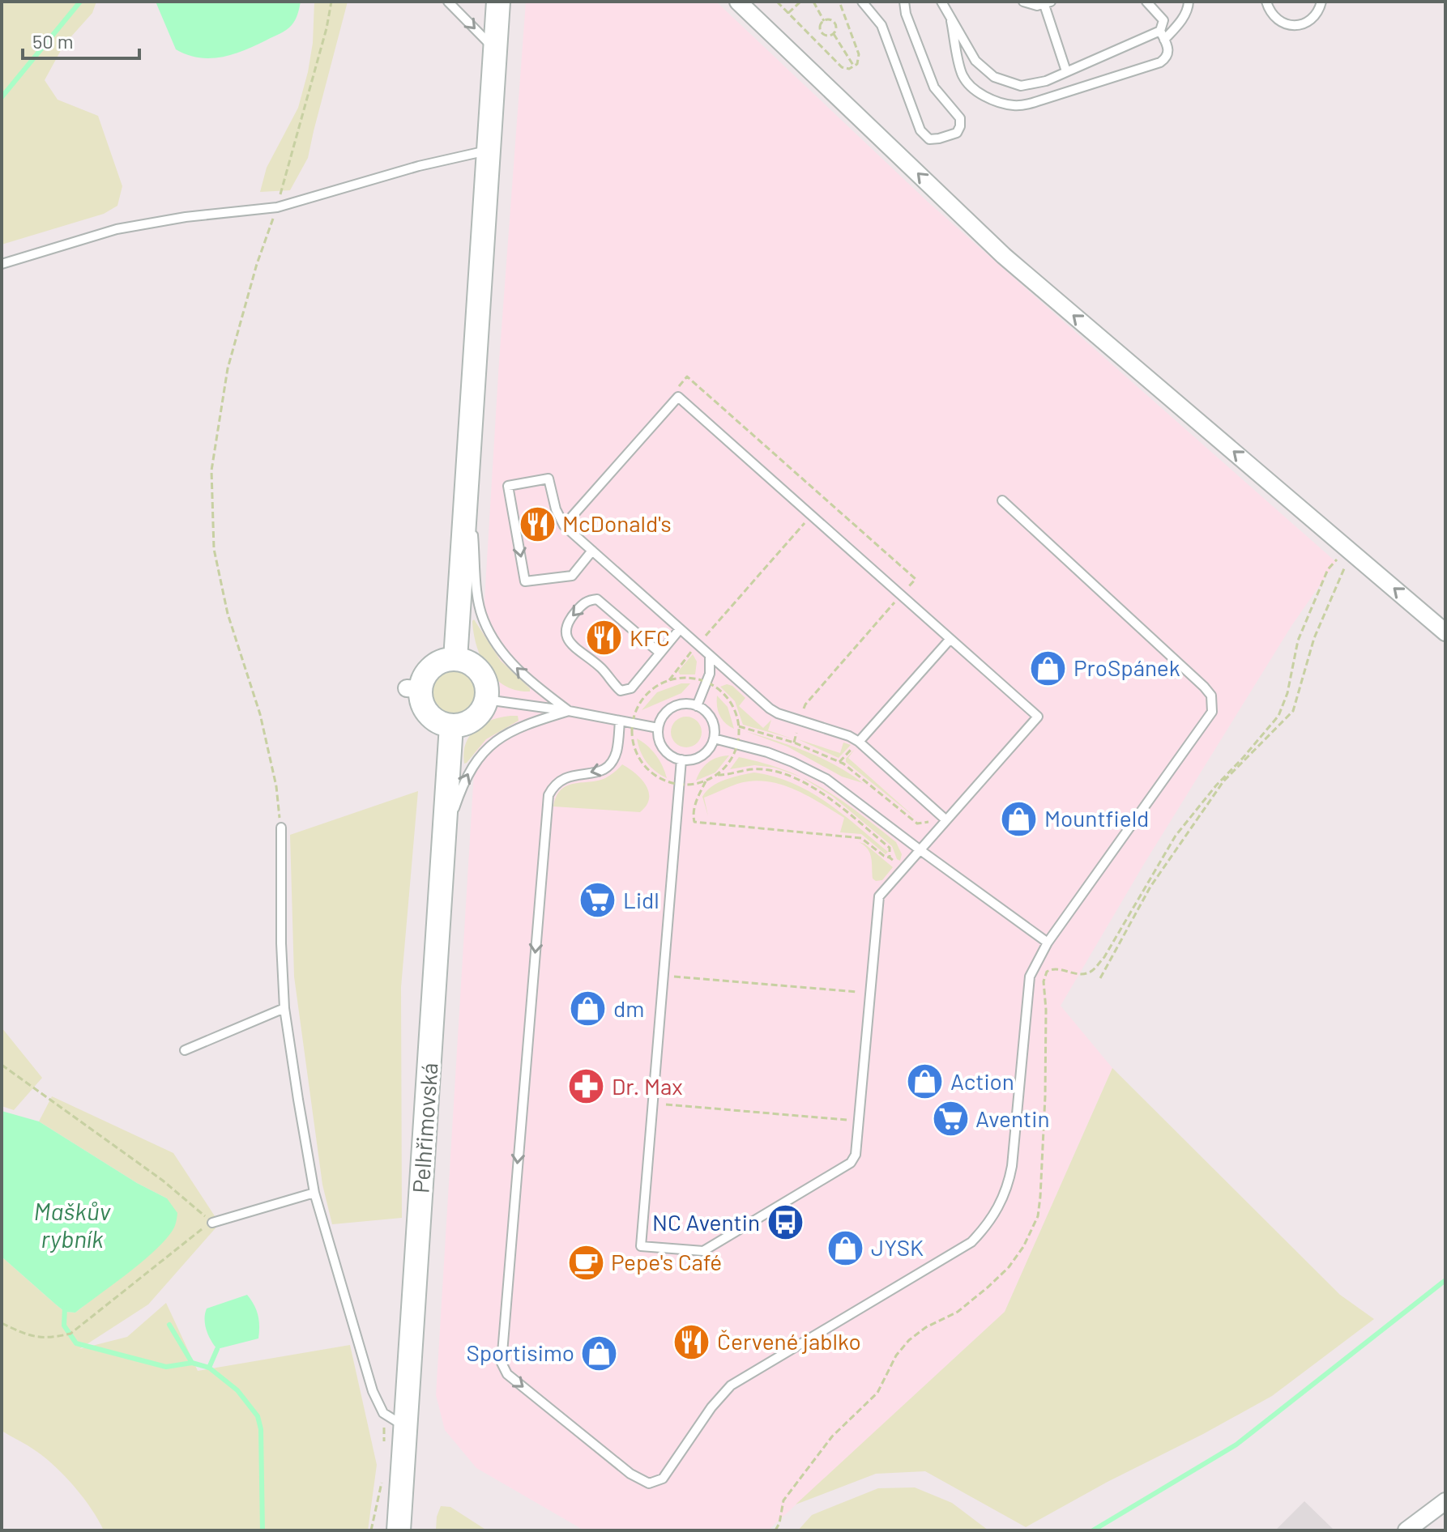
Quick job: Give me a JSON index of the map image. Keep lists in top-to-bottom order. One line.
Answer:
{"streets":{"main road":["Pelhřimovská"]},"water":["Maškův rybník"],"places":{"restaurant":["McDonald's","KFC","Červené jablko"],"shop":["ProSpánek","Mountfield","dm","Action","JYSK","Sportisimo"],"supermarket":["Lidl","Aventin"],"pharmacy":["Dr. Max"],"bus stop":["NC Aventin"],"cafe":["Pepe's Café"]},"scale_bar":"50 m"}
